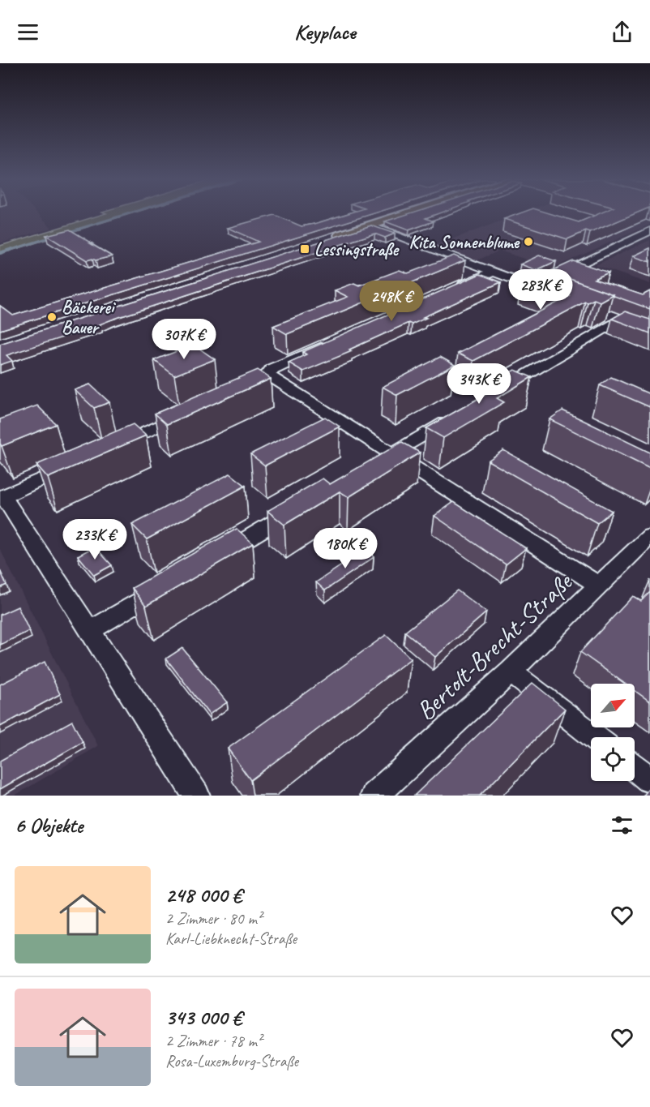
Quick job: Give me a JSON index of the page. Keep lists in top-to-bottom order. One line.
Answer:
{"streets":{"street":["Bertolt-Brecht-Straße"]},"places":{"other":["Kita Sonnenblume","Bäckerei Bauer"],"transit":["Lessingstraße"]},"north":"top right","page":{"header":"Keyplace","price":["283K €","248K €","307K €","343K €","233K €","180K €"],"heading":"6 Objekte","list":[{"name":"248 000 €","note":"2 Zimmer · 80 m² · Karl-Liebknecht-Straße"},{"name":"343 000 €","note":"2 Zimmer · 78 m² · Rosa-Luxemburg-Straße"}]}}
